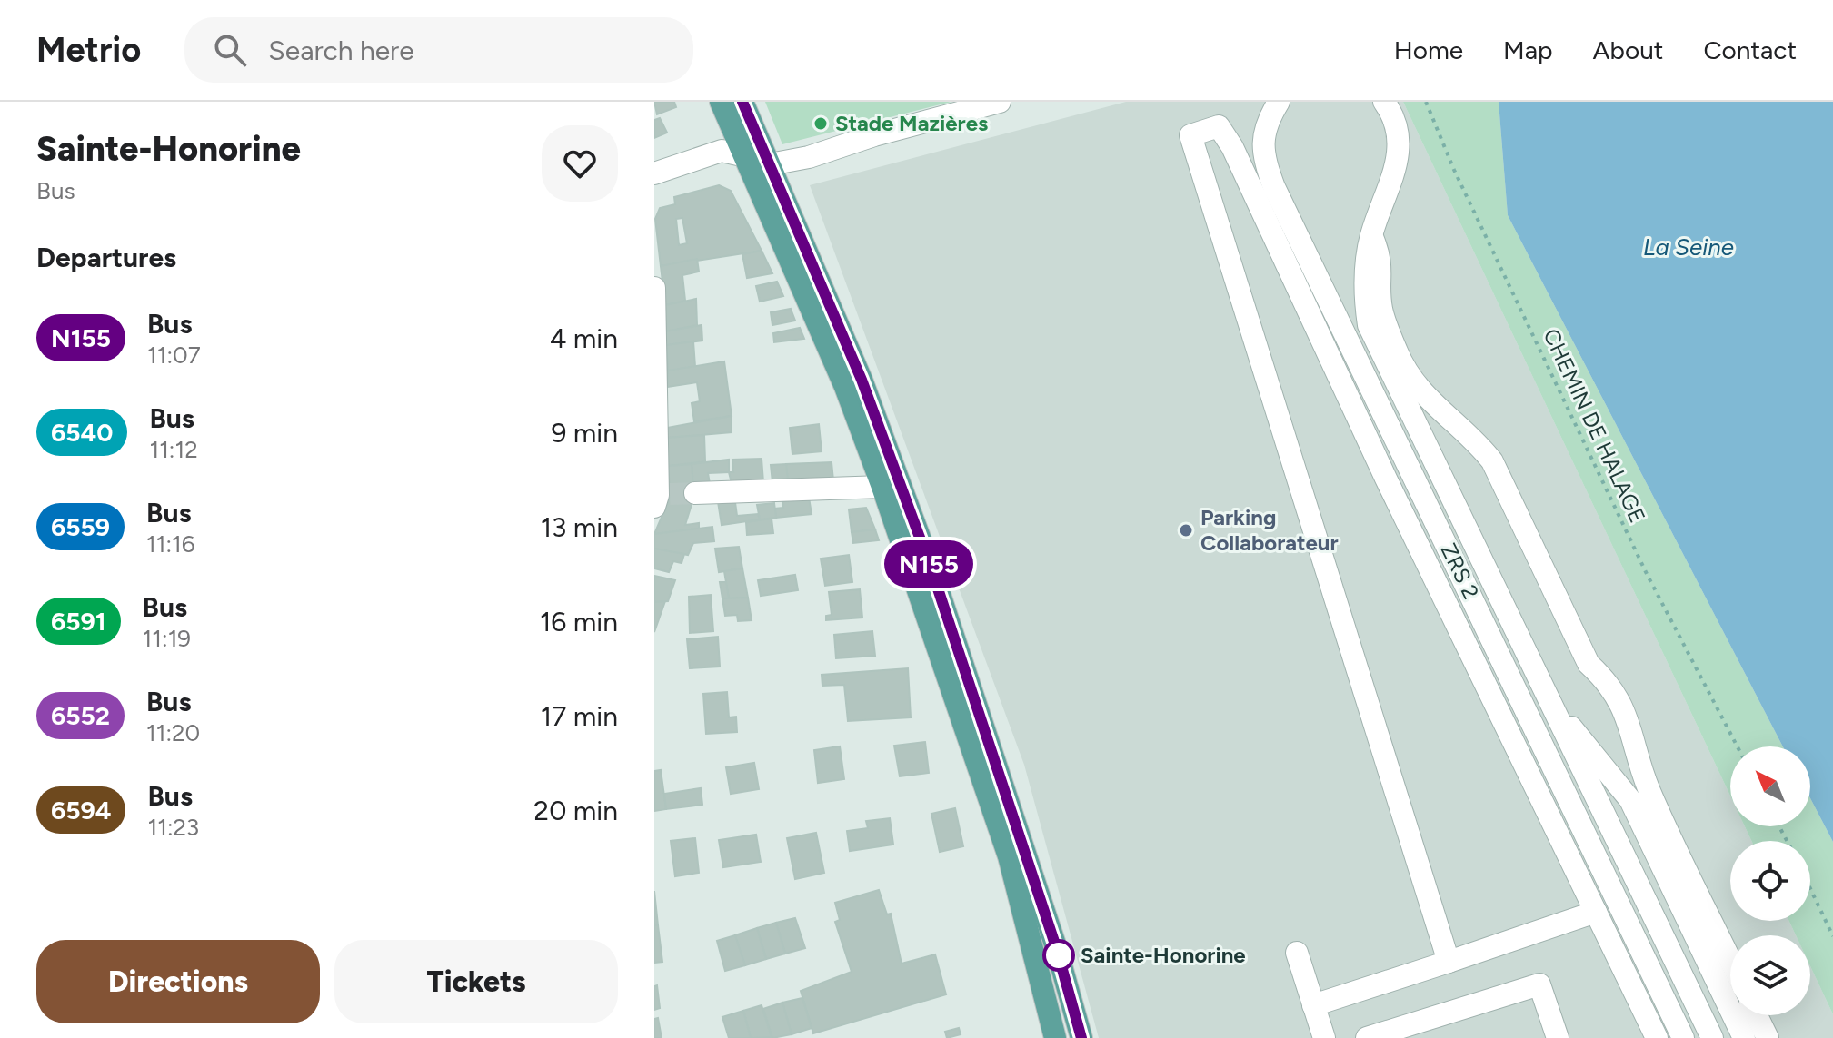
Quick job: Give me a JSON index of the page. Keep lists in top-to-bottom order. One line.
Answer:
{"streets":{"street":["ZRS 2"],"path":["CHEMIN DE HALAGE"]},"water":["La Seine"],"places":["Stade Mazières","Parking Collaborateur","Sainte-Honorine"],"lines":["bus line N155"],"north":"top left","page":{"header":"Metrio","search":"Search here","nav":["Home","Map","About","Contact"],"heading":[["Sainte-Honorine","Bus"],"Departures"],"on_map":"N155","list":[{"mark":"N155","name":"Bus","note":"11:07","value":"4 min"},{"mark":"6540","name":"Bus","note":"11:12","value":"9 min"},{"mark":"6559","name":"Bus","note":"11:16","value":"13 min"},{"mark":"6591","name":"Bus","note":"11:19","value":"16 min"},{"mark":"6552","name":"Bus","note":"11:20","value":"17 min"},{"mark":"6594","name":"Bus","note":"11:23","value":"20 min"}],"buttons":["Directions","Tickets"]}}
